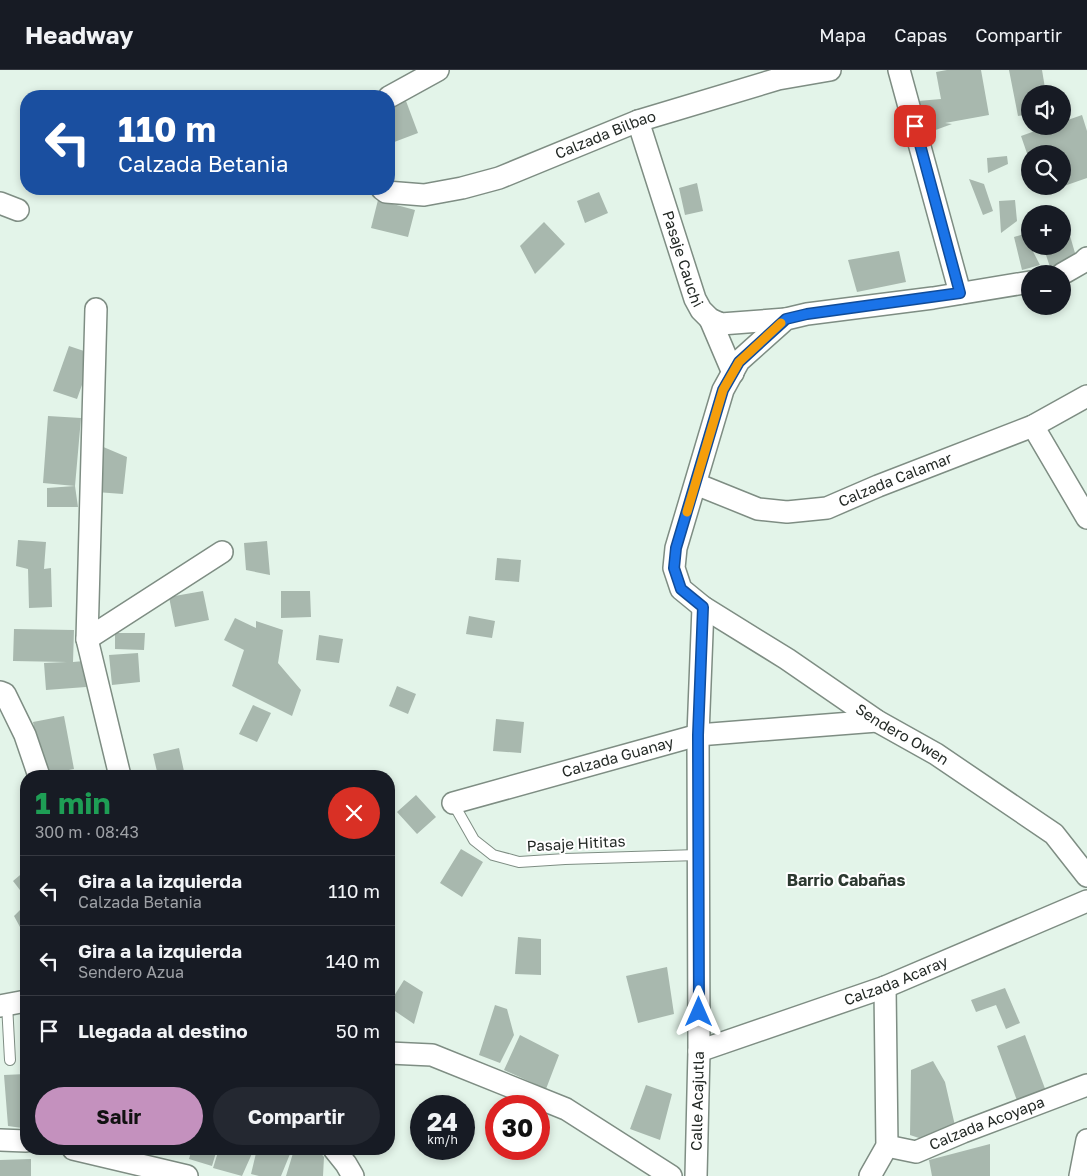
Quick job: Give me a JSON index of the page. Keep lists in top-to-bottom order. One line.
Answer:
{"streets":{"street":["Calzada Bilbao","Pasaje Cauchi","Calzada Calamar","Sendero Owen","Calzada Guanay","Calzada Acaray","Calle Acajutla","Calzada Acoyapa"],"lane":["Pasaje Hititas"]},"crossings":[["Calzada Bilbao","Pasaje Cauchi"],["Pasaje Cauchi","Sendero Owen"],["Calzada Calamar","Sendero Owen"],["Sendero Owen","Calzada Guanay"],["Sendero Owen","Calle Acajutla"],["Calzada Guanay","Pasaje Hititas"],["Calzada Guanay","Calle Acajutla"],["Pasaje Hititas","Calle Acajutla"],["Calzada Acaray","Calle Acajutla"]],"districts":["Barrio Cabañas"],"page":{"header":"Headway","nav":["Mapa","Capas","Compartir"],"map_buttons":["+","−"],"turn":["110 m","Calzada Betania"],"heading":["1 min","300 m · 08:43"],"list":[{"name":"Gira a la izquierda","note":"Calzada Betania","value":"110 m"},{"name":"Gira a la izquierda","note":"Sendero Azua","value":"140 m"},{"name":"Llegada al destino","value":"50 m"}],"buttons":["Salir","Compartir"],"speed":"24 km/h","limit":"30"}}
